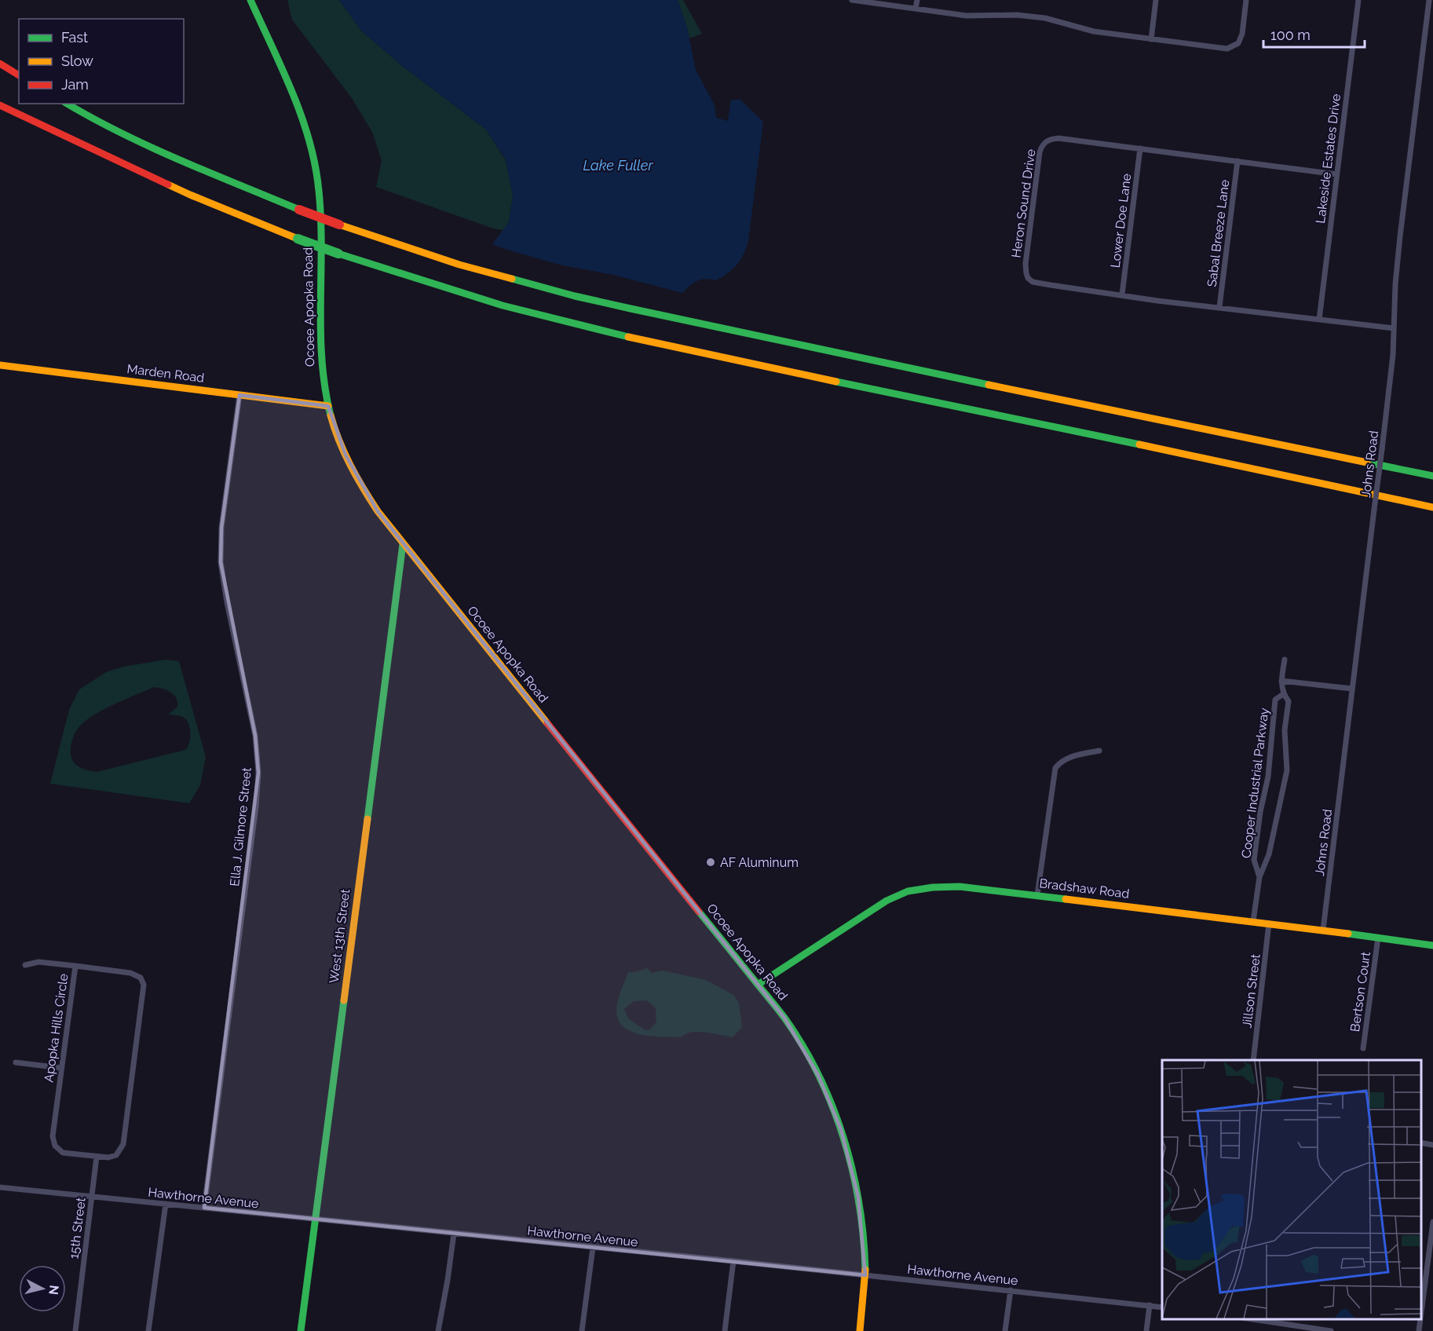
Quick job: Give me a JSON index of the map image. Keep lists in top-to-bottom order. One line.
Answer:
{"streets":{"main road":["Ocoee Apopka Road","Marden Road","Bradshaw Road","West 13th Street"],"street":["Lakeside Estates Drive","Heron Sound Drive","Lower Doe Lane","Sabal Breeze Lane","Johns Road","Cooper Industrial Parkway","Ella J. Gilmore Street","Jillson Street","Bertson Court","Apopka Hills Circle","Hawthorne Avenue","15th Street"]},"crossings":[["Lakeside Estates Drive","Heron Sound Drive"],["Heron Sound Drive","Lower Doe Lane"],["Heron Sound Drive","Sabal Breeze Lane"],["Heron Sound Drive","Johns Road"],["Ocoee Apopka Road","Marden Road"],["Ocoee Apopka Road","Bradshaw Road"],["Ocoee Apopka Road","West 13th Street"],["Ocoee Apopka Road","Hawthorne Avenue"],["Marden Road","Ella J. Gilmore Street"],["Johns Road","Bradshaw Road"],["Cooper Industrial Parkway","Bradshaw Road"],["Ella J. Gilmore Street","Hawthorne Avenue"],["Bradshaw Road","Jillson Street"],["Bradshaw Road","Bertson Court"],["West 13th Street","Hawthorne Avenue"],["Apopka Hills Circle","15th Street"],["Hawthorne Avenue","15th Street"]],"water":["Lake Fuller"],"places":["AF Aluminum"],"legend":["Fast","Slow","Jam"],"scale_bar":"100 m","north":"right"}
